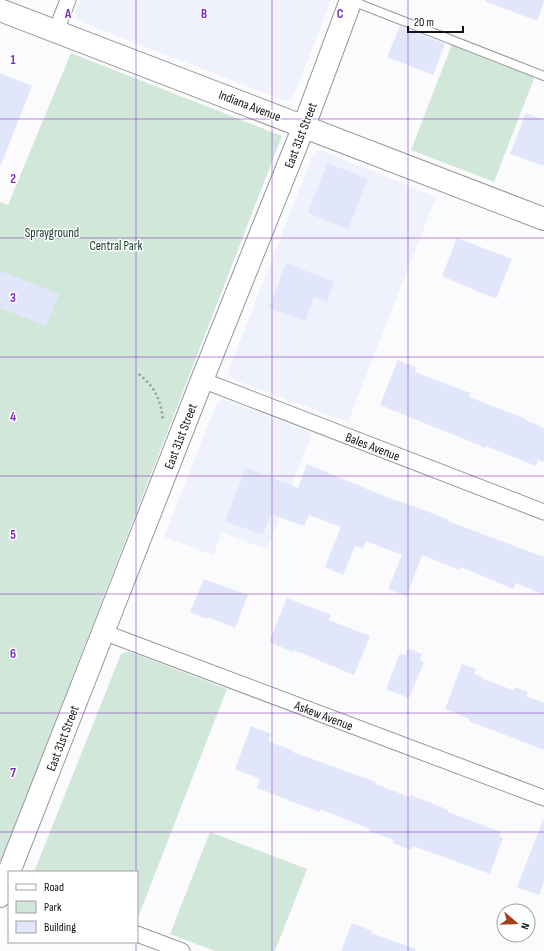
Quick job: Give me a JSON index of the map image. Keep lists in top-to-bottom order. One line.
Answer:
{"streets":{"main road":["Indiana Avenue","East 31st Street"],"street":["Bales Avenue","Askew Avenue"]},"crossings":[["Indiana Avenue","East 31st Street"],["East 31st Street","Bales Avenue"],["East 31st Street","Askew Avenue"]],"parks":["Sprayground","Central Park"],"legend":["Road","Park","Building"],"scale_bar":"20 m","north":"right","grid":{"columns":["A","B","C"],"rows":["1","2","3","4","5","6","7"]}}
